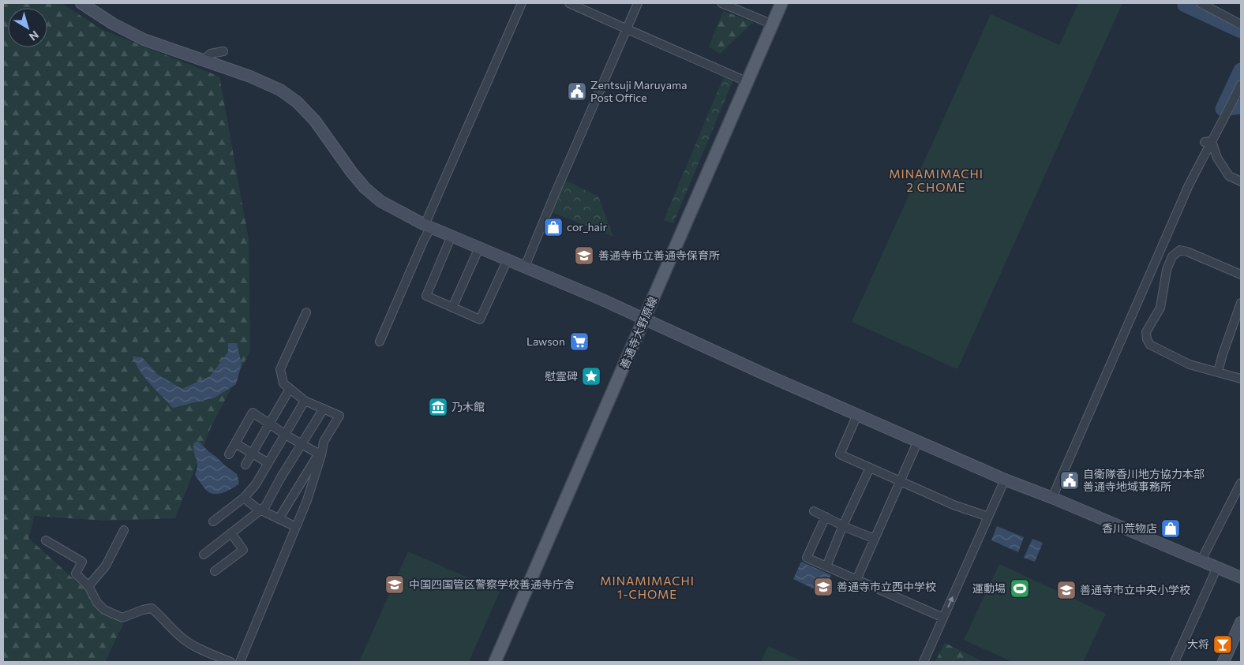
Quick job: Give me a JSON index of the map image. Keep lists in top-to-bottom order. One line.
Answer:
{"streets":{"main road":["善通寺大野原線"]},"districts":["MINAMIMACHI 2 CHOME","MINAMIMACHI 1-CHOME"],"places":{"public building":["Zentsuji Maruyama Post Office","自衛隊香川地方協力本部 善通寺地域事務所"],"shop":["cor_hair","香川荒物店"],"school or university":["善通寺市立善通寺保育所","中国四国管区警察学校善通寺庁舎","善通寺市立西中学校","善通寺市立中央小学校"],"supermarket":["Lawson"],"place":["慰霊碑"],"museum":["乃木館"],"sports":["運動場"],"bar":["大将"]},"north":"bottom right"}
